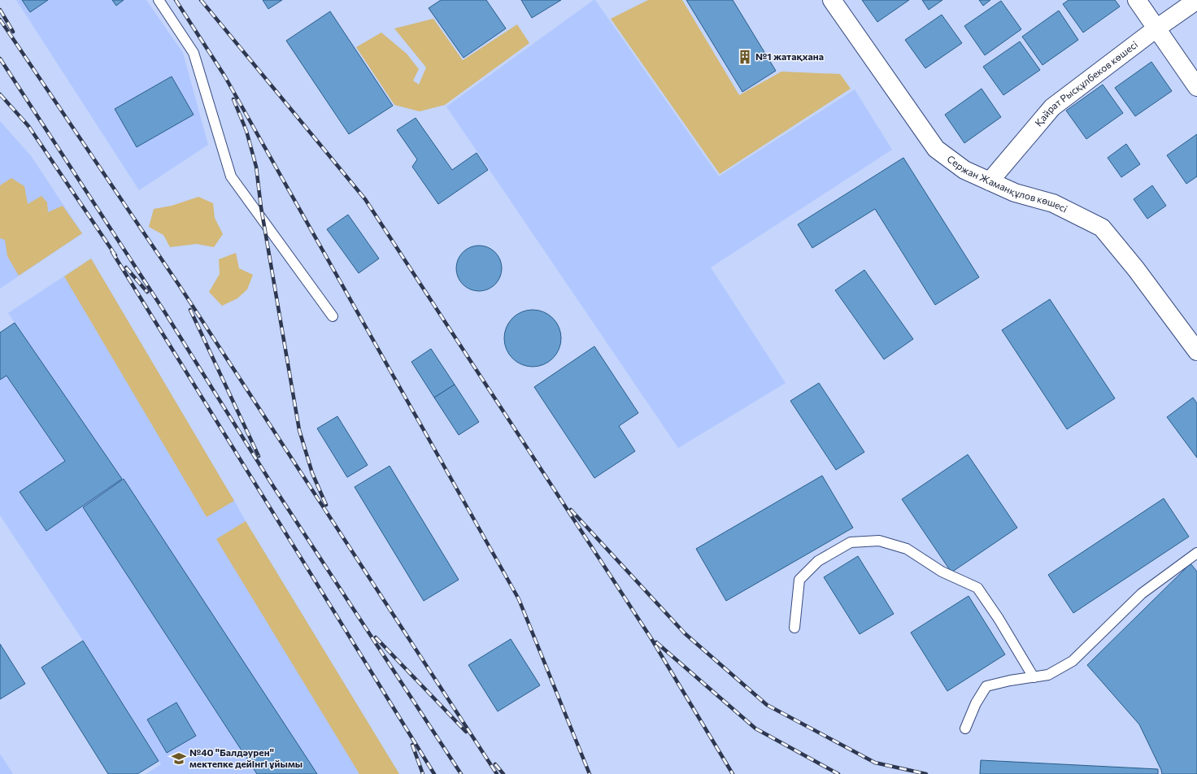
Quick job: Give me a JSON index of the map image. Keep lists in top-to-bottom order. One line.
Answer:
{"streets":{"street":["Қайрат Рысқұлбеков көшесі","Сержан Жаманқұлов көшесі"]},"crossings":[["Қайрат Рысқұлбеков көшесі","Сержан Жаманқұлов көшесі"]],"places":{"building":["№1 жатақхана"],"school or university":["№40 \"Балдәурен\" мектепке дейінгі ұйымы"]}}
